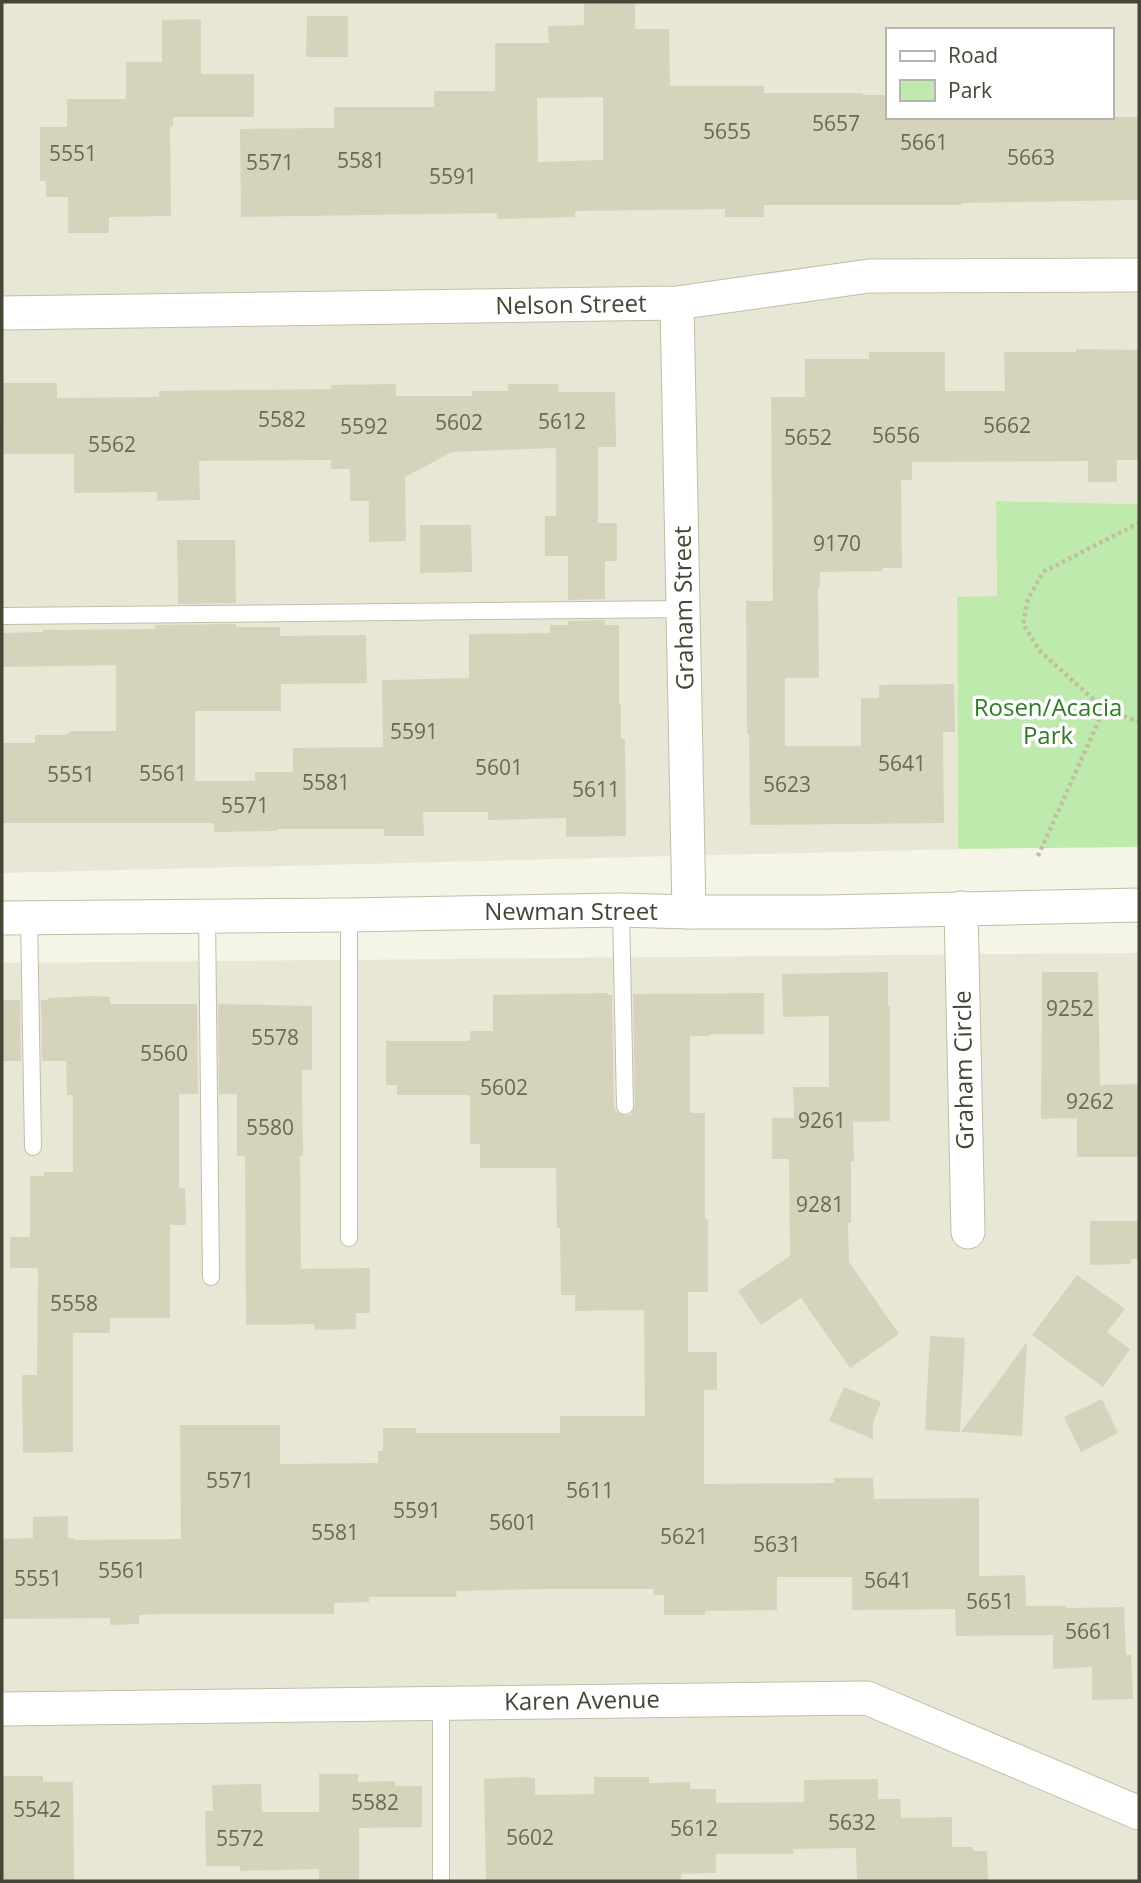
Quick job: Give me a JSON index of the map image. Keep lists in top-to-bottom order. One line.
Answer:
{"streets":{"street":["Nelson Street","Graham Street","Newman Street","Graham Circle","Karen Avenue"]},"crossings":[["Nelson Street","Graham Street"],["Graham Street","Newman Street"],["Newman Street","Graham Circle"]],"parks":["Rosen/Acacia Park"],"house_numbers":["5657","5655","5661","5551","5663","5581","5571","5591","5582","5612","5602","5662","5592","5656","5652","5562","9170","5591","5641","5601","5561","5551","5581","5623","5611","5571","9252","5578","5560","5602","9262","9261","5580","9281","5558","5571","5611","5591","5601","5581","5621","5631","5561","5551","5641","5651","5661","5582","5542","5632","5612","5602","5572"],"legend":["Road","Park"]}
